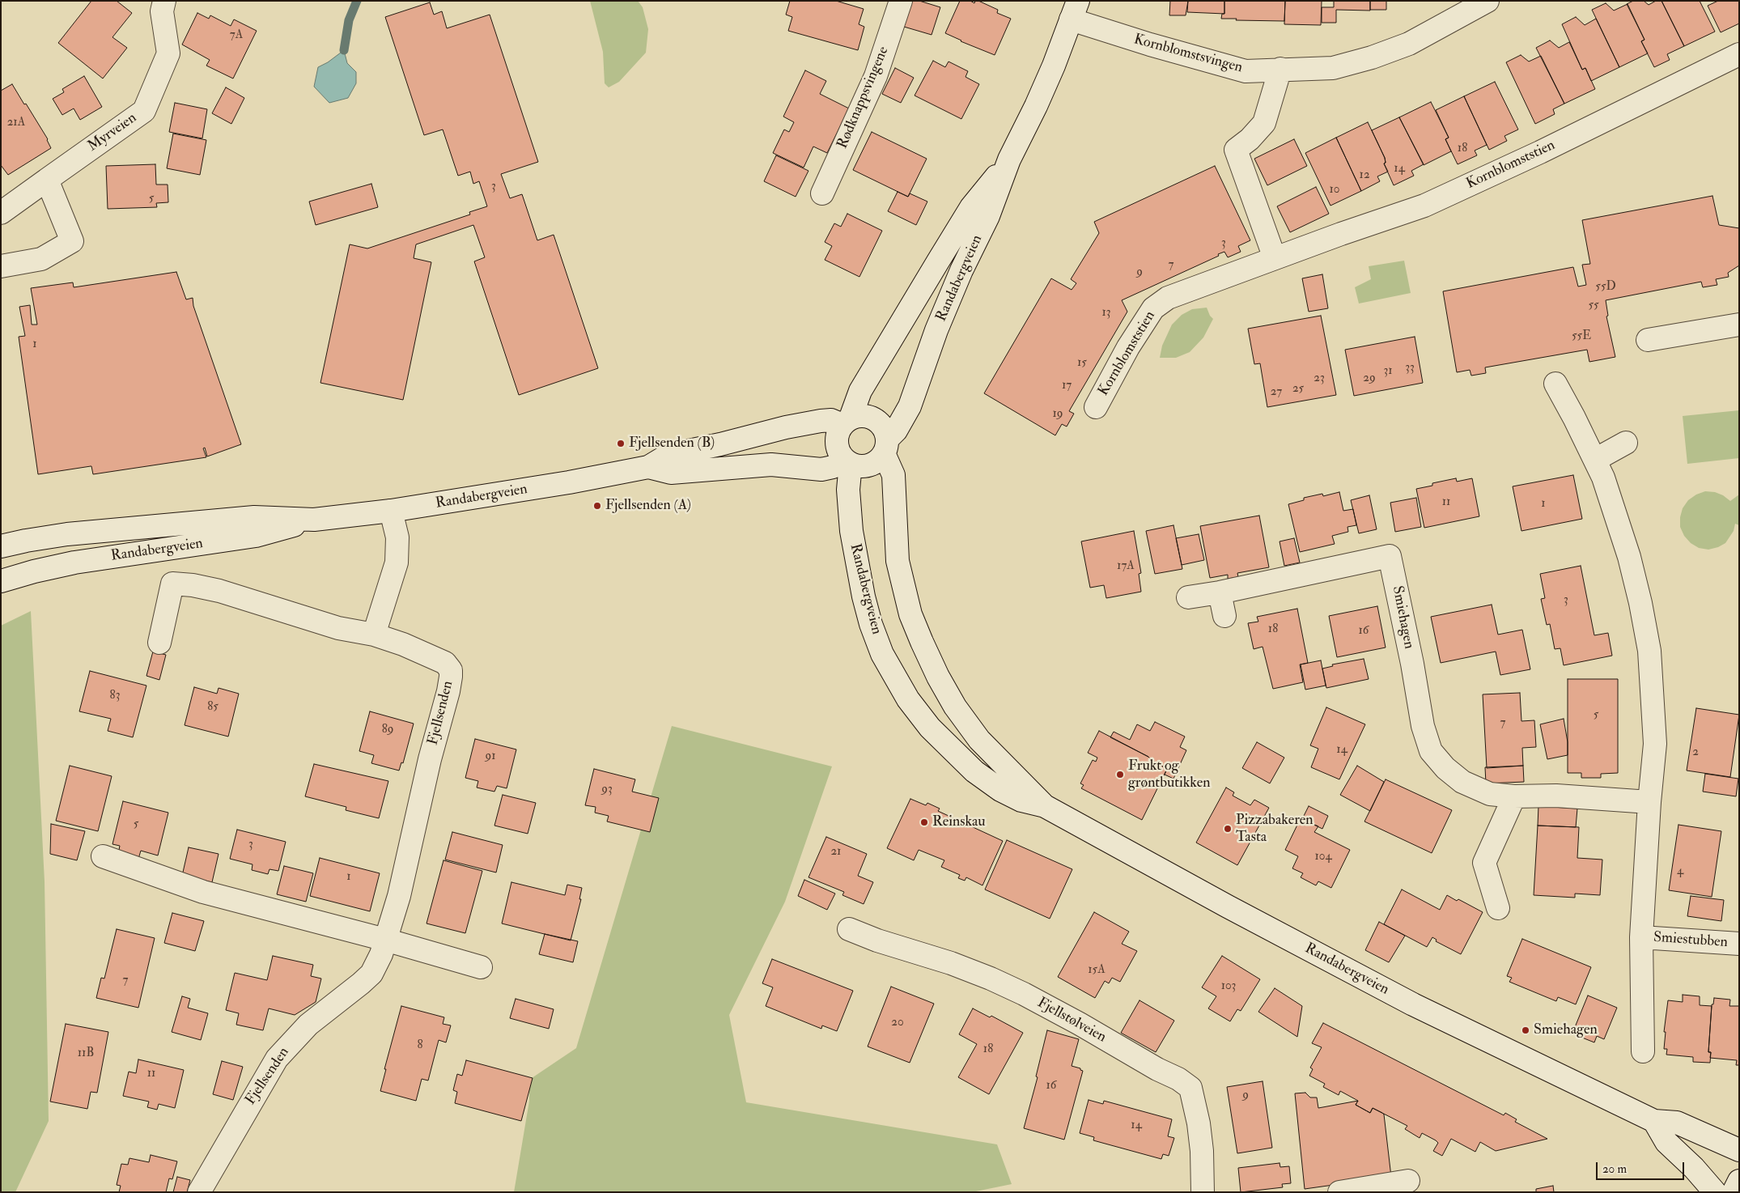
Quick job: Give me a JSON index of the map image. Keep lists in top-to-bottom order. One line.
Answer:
{"streets":{"street":["Kornblomstsvingen","Rødknappsvingene","Myrveien","Kornblomststien","Randabergveien","Smiehagen","Fjellsenden","Smiestubben","Fjellstølveien"]},"crossings":[["Kornblomstsvingen","Randabergveien"]],"places":["Fjellsenden (B)","Fjellsenden (A)","Frukt og grøntbutikken","Reinskau","Pizzabakeren Tasta","Smiehagen"],"house_numbers":["7A","21A","18","14","12","3","10","5","3","7","9","55D","55","13","55E","1","15","33","31","23","29","17","25","27","19","11","1","17A","3","18","16","83","85","5","7","89","14","2","91","93","5","3","21","104","4","1","15A","7","103","20","8","18","11B","11","16","9","14"],"scale_bar":"20 m"}
